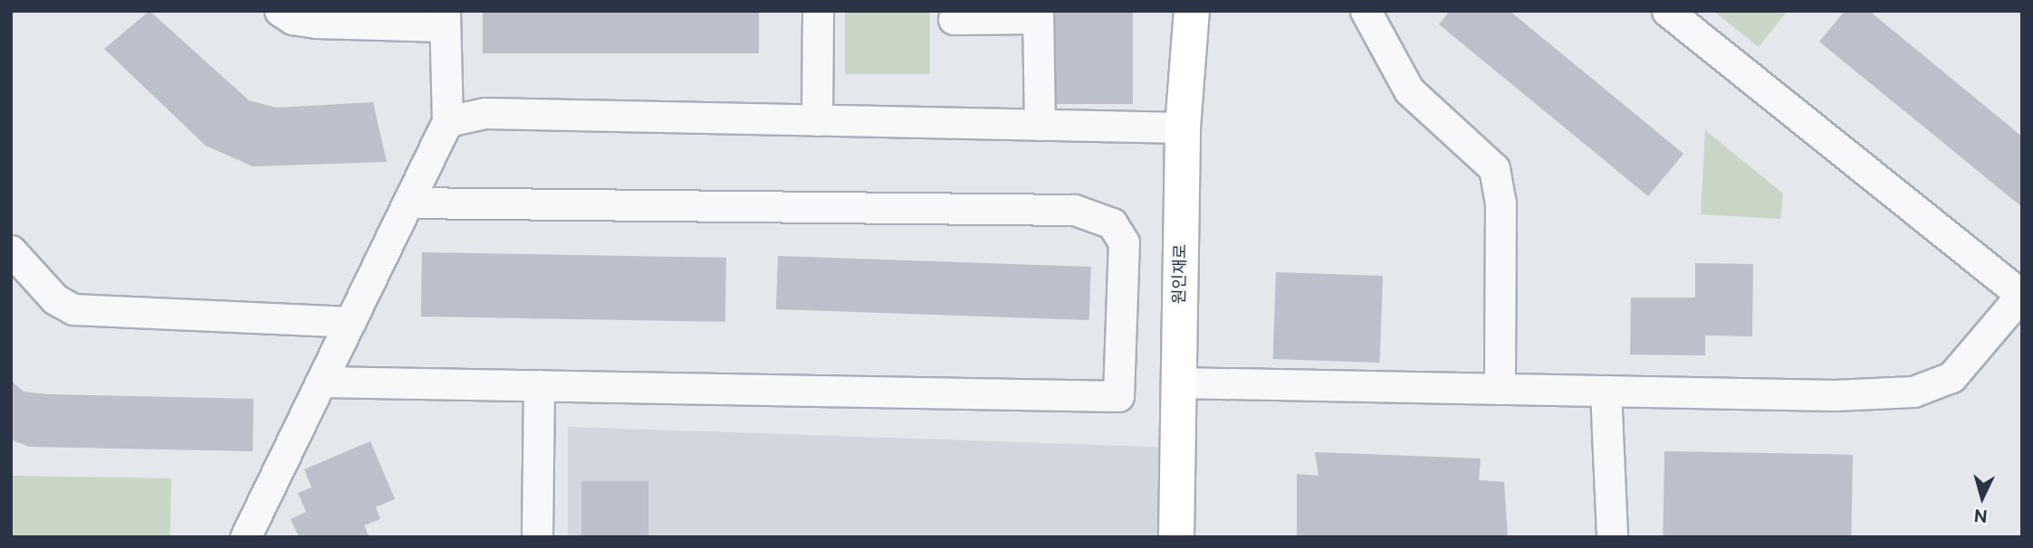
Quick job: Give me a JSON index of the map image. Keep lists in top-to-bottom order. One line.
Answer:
{"streets":{"main road":["원인재로"]},"north":"bottom"}
